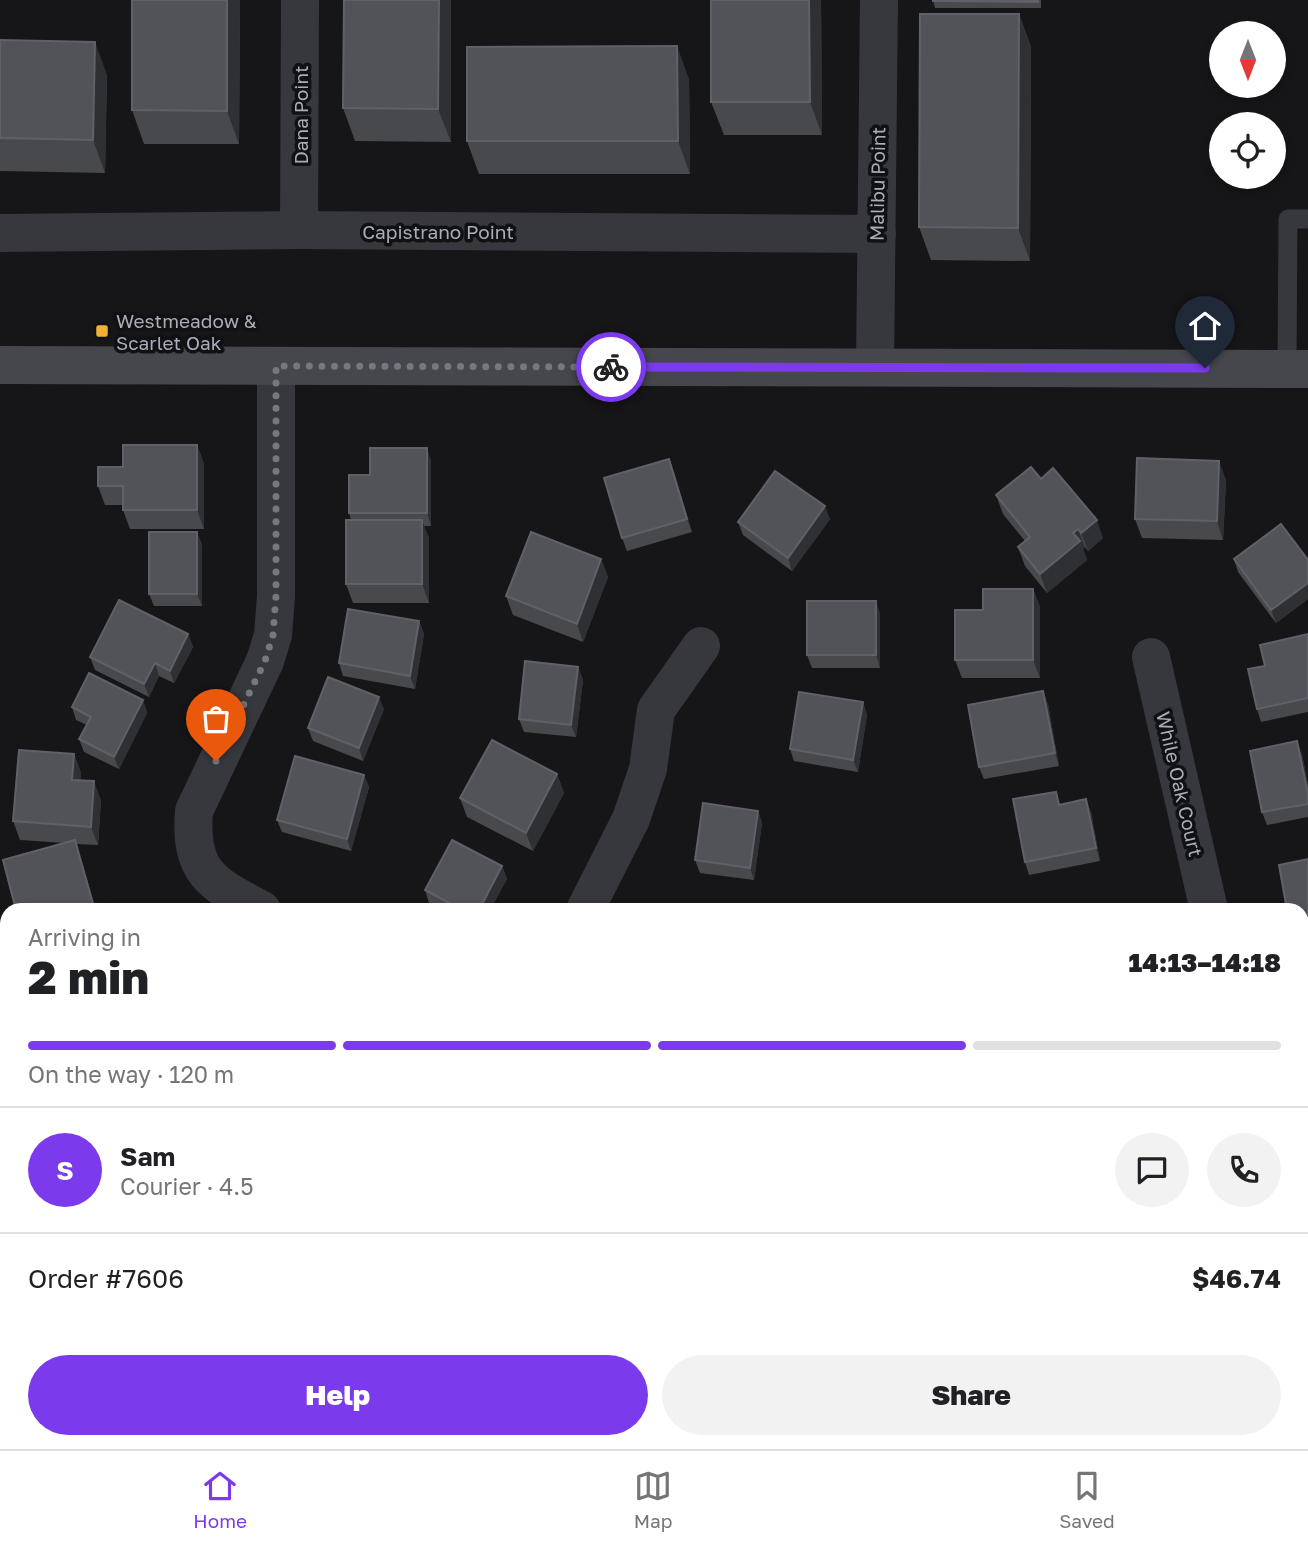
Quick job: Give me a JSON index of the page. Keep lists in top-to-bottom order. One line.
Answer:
{"streets":{"street":["Dana Point","Malibu Point","Capistrano Point","While Oak Court"]},"crossings":[["Dana Point","Capistrano Point"],["Malibu Point","Capistrano Point"]],"places":{"transit":["Westmeadow & Scarlet Oak"]},"north":"bottom","page":{"heading":["2 min","Arriving in","14:13–14:18"],"panel":["Sam","Courier · 4.5","Order #7606","$46.74"],"bar":"On the way · 120 m","round":"S","buttons":["Help","Share"],"tabs":["Home","Map","Saved"]}}
